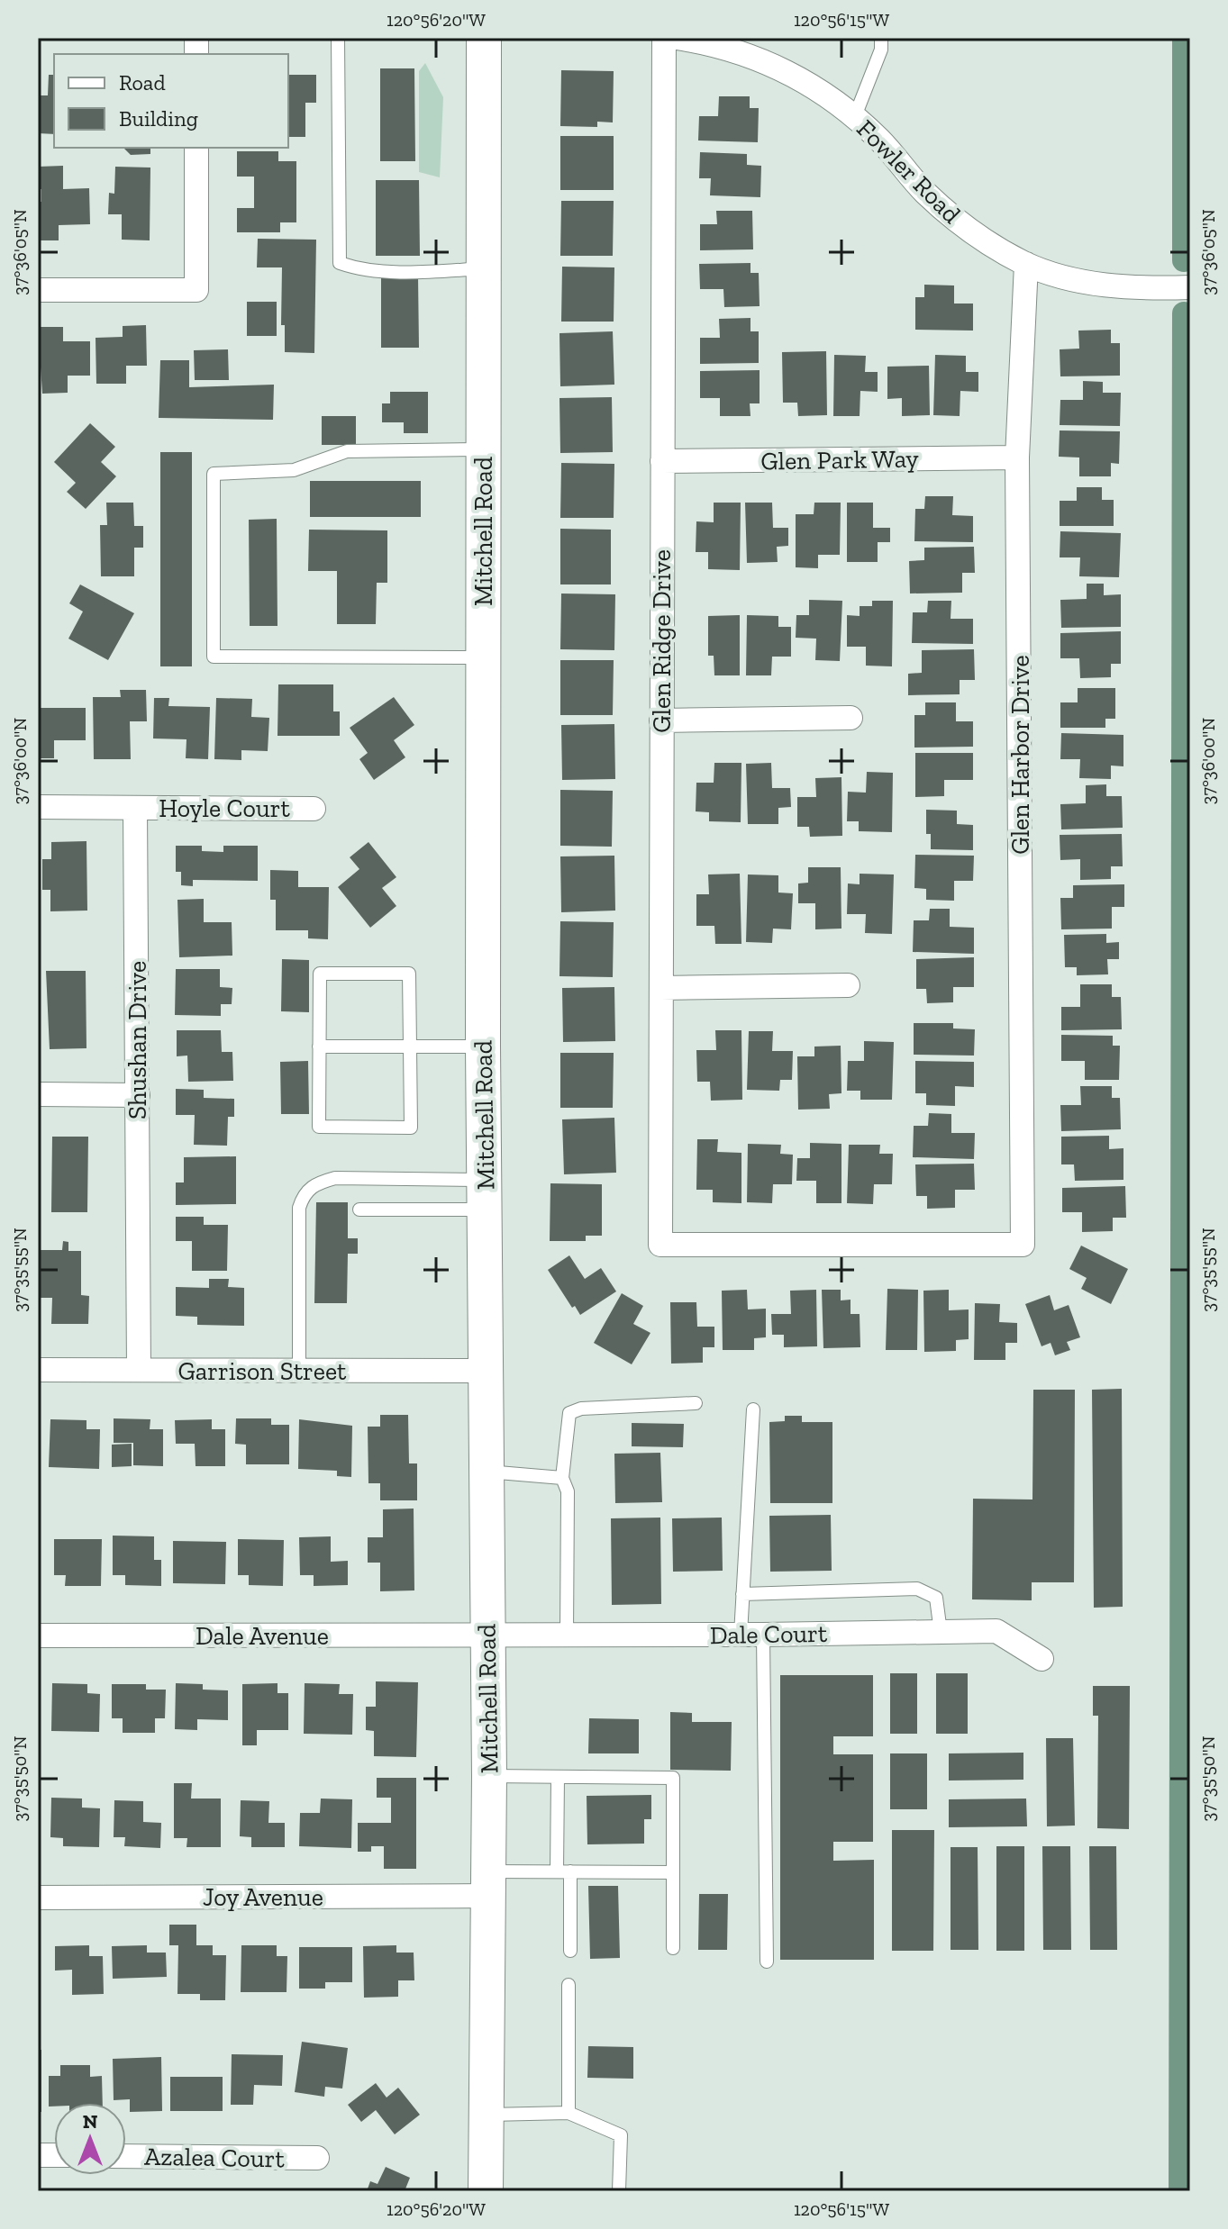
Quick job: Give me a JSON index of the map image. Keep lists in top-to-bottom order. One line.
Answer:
{"streets":{"main road":["Mitchell Road"],"street":["Fowler Road","Glen Park Way","Glen Ridge Drive","Glen Harbor Drive","Hoyle Court","Shushan Drive","Garrison Street","Dale Court","Dale Avenue","Joy Avenue","Azalea Court"]},"crossings":[["Fowler Road","Glen Harbor Drive"],["Glen Park Way","Glen Ridge Drive"],["Glen Park Way","Glen Harbor Drive"],["Mitchell Road","Garrison Street"],["Mitchell Road","Dale Court"],["Mitchell Road","Dale Avenue"],["Mitchell Road","Joy Avenue"],["Glen Ridge Drive","Glen Harbor Drive"],["Hoyle Court","Shushan Drive"],["Shushan Drive","Garrison Street"],["Dale Court","Dale Avenue"]],"legend":["Road","Building"],"north":"top","coordinates":["120°56'20\"W","120°56'15\"W","37°36'05\"N","37°36'00\"N","37°35'55\"N","37°35'50\"N"]}
